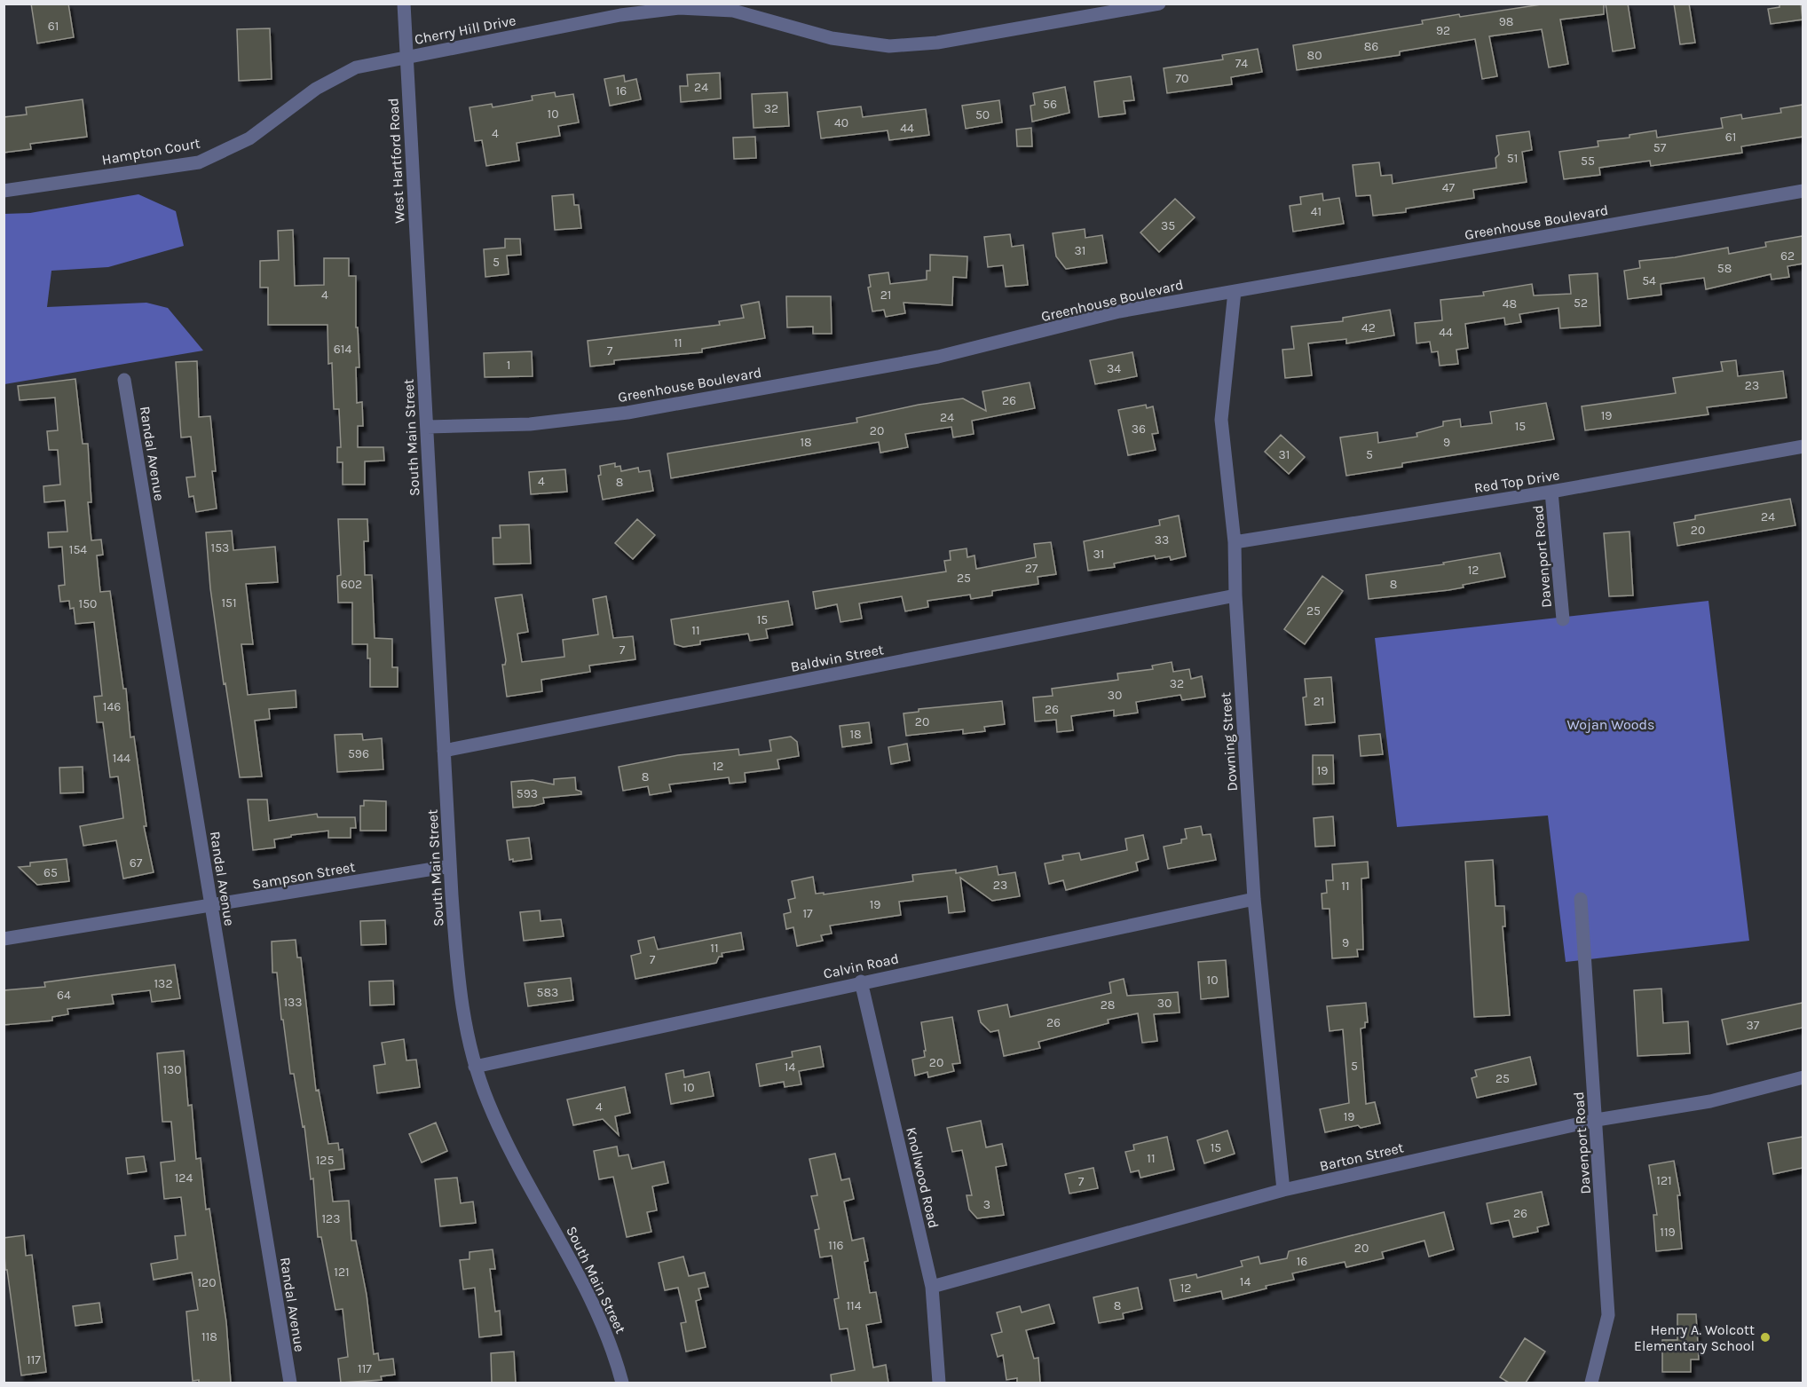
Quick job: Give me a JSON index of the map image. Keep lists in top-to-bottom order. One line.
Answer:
{"streets":{"street":["Cherry Hill Drive","Hampton Court","West Hartford Road","Greenhouse Boulevard","South Main Street","Randal Avenue","Red Top Drive","Davenport Road","Baldwin Street","Downing Street","Sampson Street","Calvin Road","Barton Street","Knollwood Road"]},"crossings":[["Cherry Hill Drive","Hampton Court"],["Cherry Hill Drive","West Hartford Road"],["Hampton Court","West Hartford Road"],["West Hartford Road","South Main Street"],["Greenhouse Boulevard","South Main Street"],["Greenhouse Boulevard","Downing Street"],["South Main Street","Baldwin Street"],["South Main Street","Sampson Street"],["South Main Street","Calvin Road"],["Randal Avenue","Sampson Street"],["Red Top Drive","Davenport Road"],["Red Top Drive","Downing Street"],["Davenport Road","Barton Street"],["Baldwin Street","Downing Street"],["Downing Street","Calvin Road"],["Downing Street","Barton Street"],["Calvin Road","Knollwood Road"],["Barton Street","Knollwood Road"]],"parks":["Wojan Woods"],"places":["Henry A. Wolcott Elementary School"],"house_numbers":["98","61","92","86","80","74","70","24","16","56","32","10","50","40","44","4","61","57","51","55","47","41","35","31","62","5","58","54","4","21","52","48","42","44","11","614","7","1","34","23","26","19","24","15","36","20","18","9","31","5","4","8","24","20","33","153","154","31","27","12","25","602","8","151","150","25","15","11","7","32","30","21","146","26","20","18","596","144","12","19","8","593","67","65","23","11","19","17","9","11","7","10","132","583","64","133","30","28","26","37","20","5","14","130","25","10","4","19","15","11","125","124","121","7","3","26","123","119","116","20","16","121","14","120","12","114","8","118","117","117"]}
